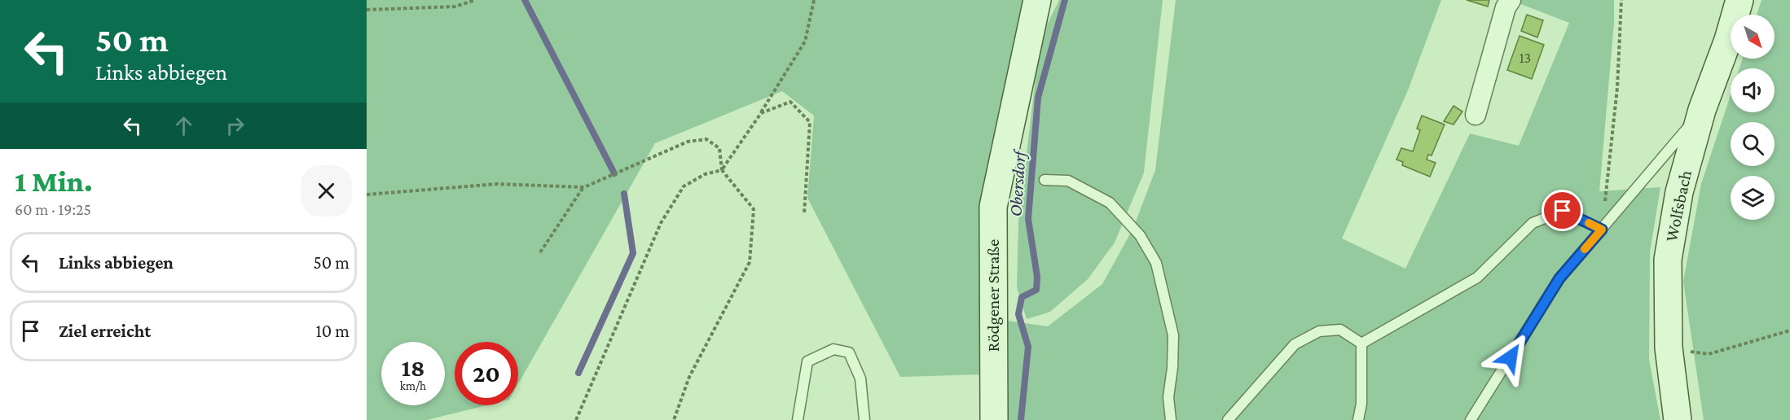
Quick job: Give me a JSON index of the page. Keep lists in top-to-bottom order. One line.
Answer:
{"streets":{"main road":["Wolfsbach","Rödgener Straße"]},"water":["Obersdorf"],"house_numbers":["13"],"north":"bottom right","page":{"turn":["50 m","Links abbiegen"],"heading":["1 Min.","60 m · 19:25"],"list":[{"name":"Links abbiegen","value":"50 m"},{"name":"Ziel erreicht","value":"10 m"}],"speed":"18 km/h","limit":"20"}}
